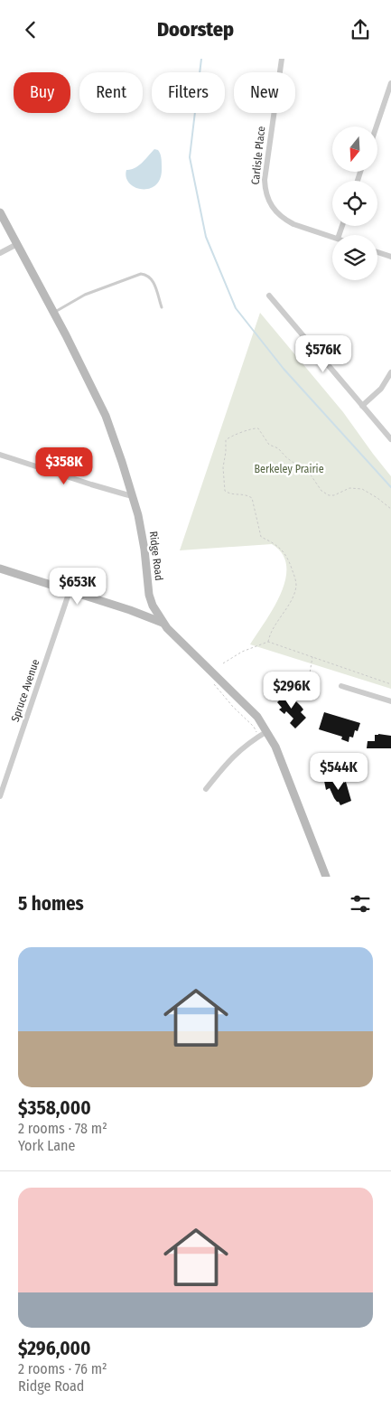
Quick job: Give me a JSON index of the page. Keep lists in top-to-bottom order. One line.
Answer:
{"streets":{"street":["Carlisle Place","Ridge Road","Spruce Avenue"]},"parks":["Berkeley Prairie"],"north":"bottom","page":{"header":"Doorstep","chip":["Buy","Rent","Filters","New"],"price":["$576K","$358K","$653K","$296K","$544K"],"heading":"5 homes","list":[{"name":"$358,000","note":"2 rooms · 78 m² · York Lane"},{"name":"$296,000","note":"2 rooms · 76 m² · Ridge Road"}]}}
